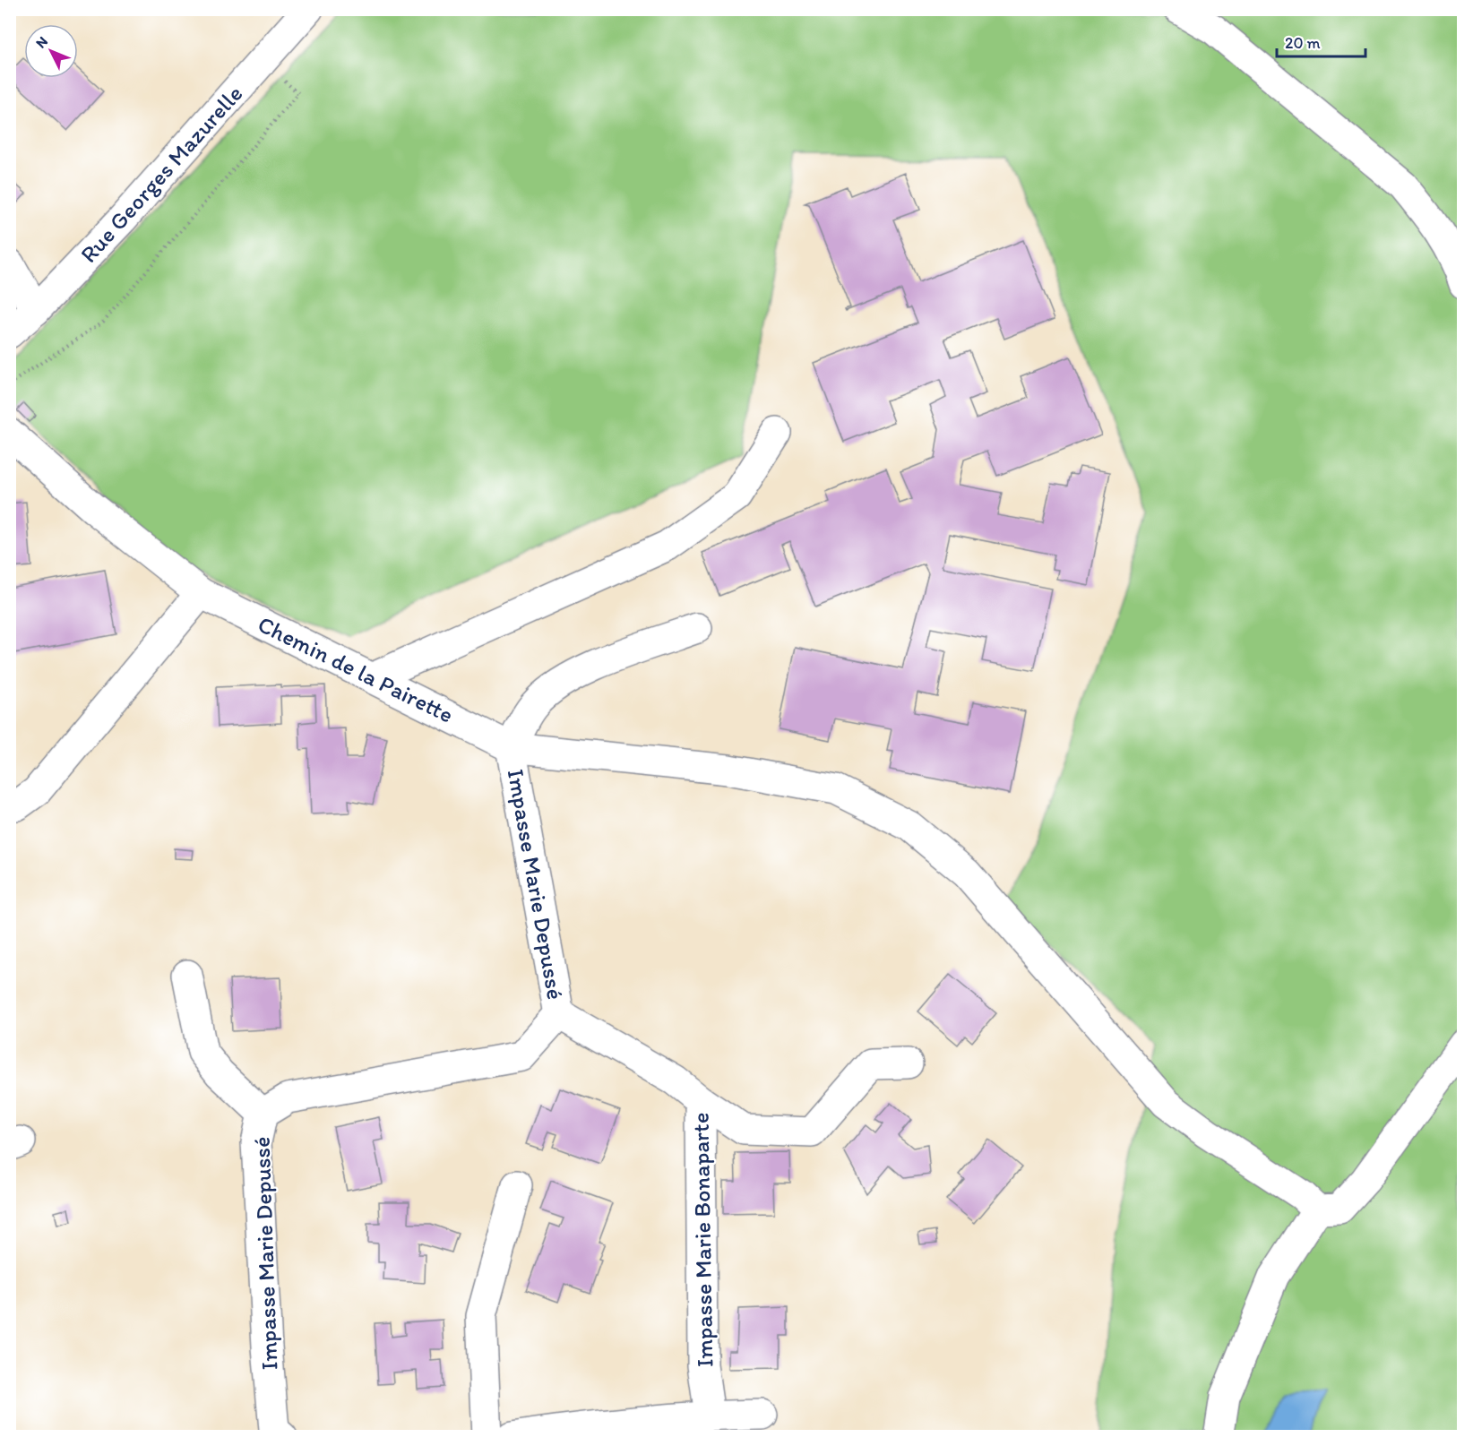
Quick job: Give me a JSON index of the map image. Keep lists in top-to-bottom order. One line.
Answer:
{"streets":{"street":["Rue Georges Mazurelle","Chemin de la Pairette","Impasse Marie Depussé","Impasse Marie Bonaparte"]},"crossings":[["Chemin de la Pairette","Impasse Marie Depussé"],["Impasse Marie Depussé","Impasse Marie Bonaparte"]],"scale_bar":"20 m","north":"top left"}
